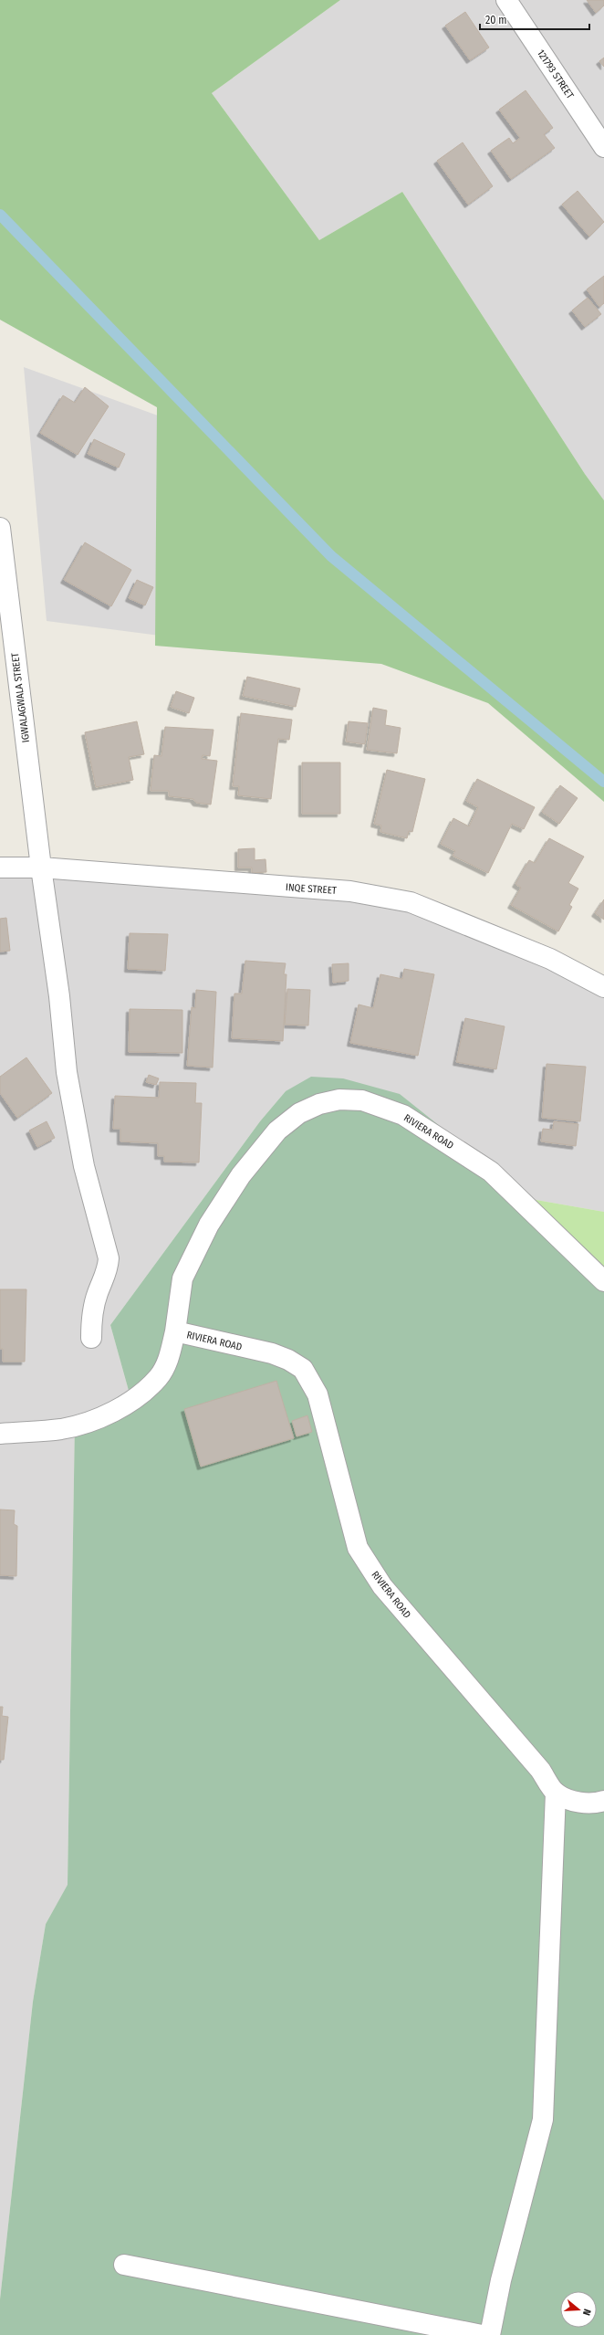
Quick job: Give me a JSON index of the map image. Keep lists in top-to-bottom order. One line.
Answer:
{"streets":{"street":["121793 STREET","IGWALAGWALA STREET","INQE STREET","RIVIERA ROAD"]},"crossings":[["IGWALAGWALA STREET","INQE STREET"]],"scale_bar":"20 m","north":"right"}
